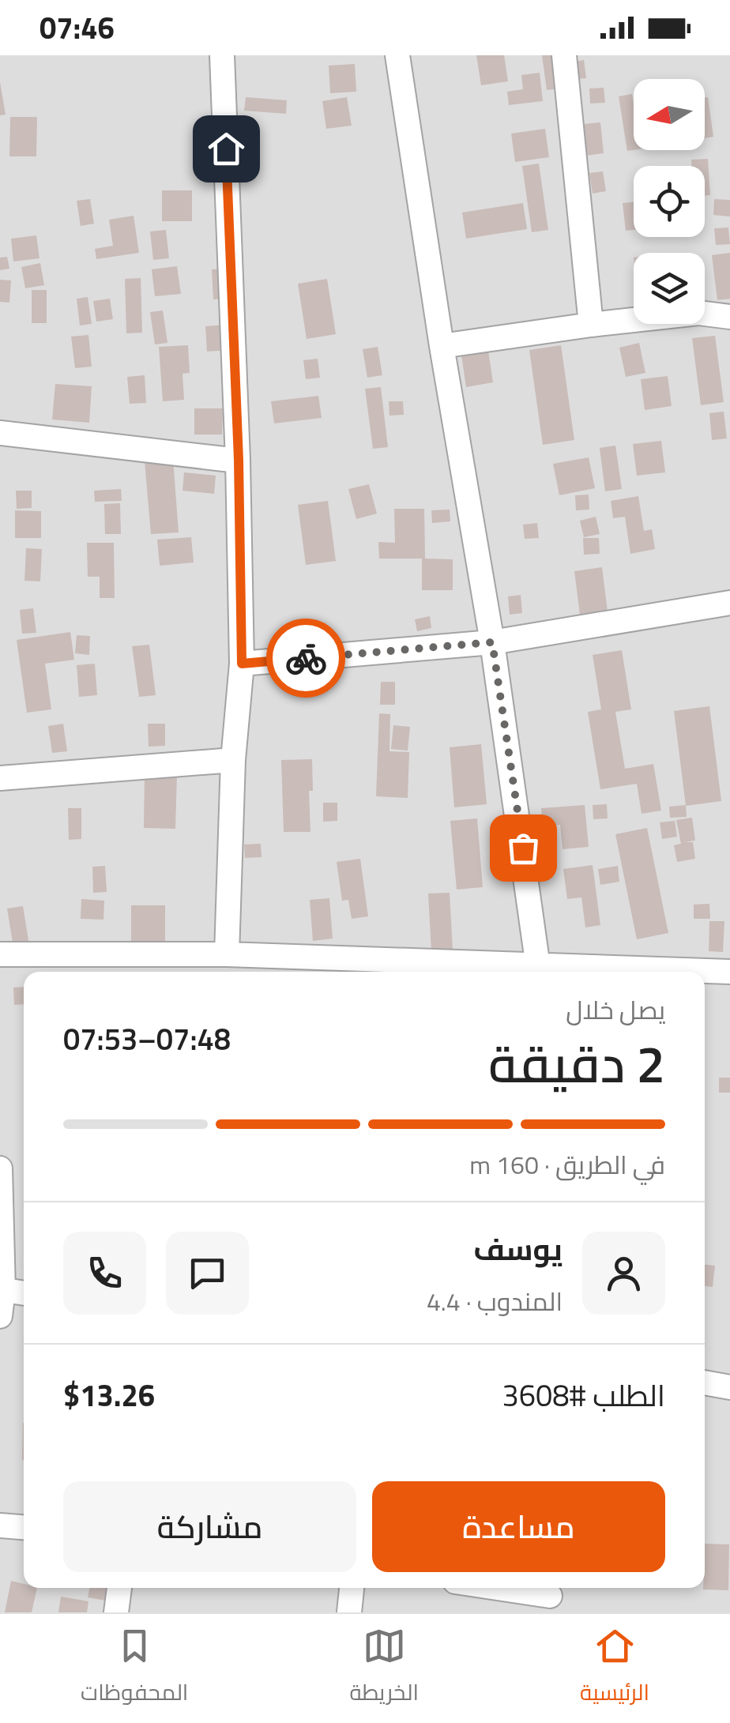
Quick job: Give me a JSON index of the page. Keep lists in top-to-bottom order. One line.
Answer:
{"north":"left","page":{"status":"07:46","heading":["2 دقيقة","يصل خلال","07:48–07:53"],"panel":["يوسف","المندوب · 4.4","الطلب #3608","$13.26"],"bar":"في الطريق · 160 m","buttons":["مساعدة","مشاركة"],"tabs":["الرئيسية","الخريطة","المحفوظات"]}}
